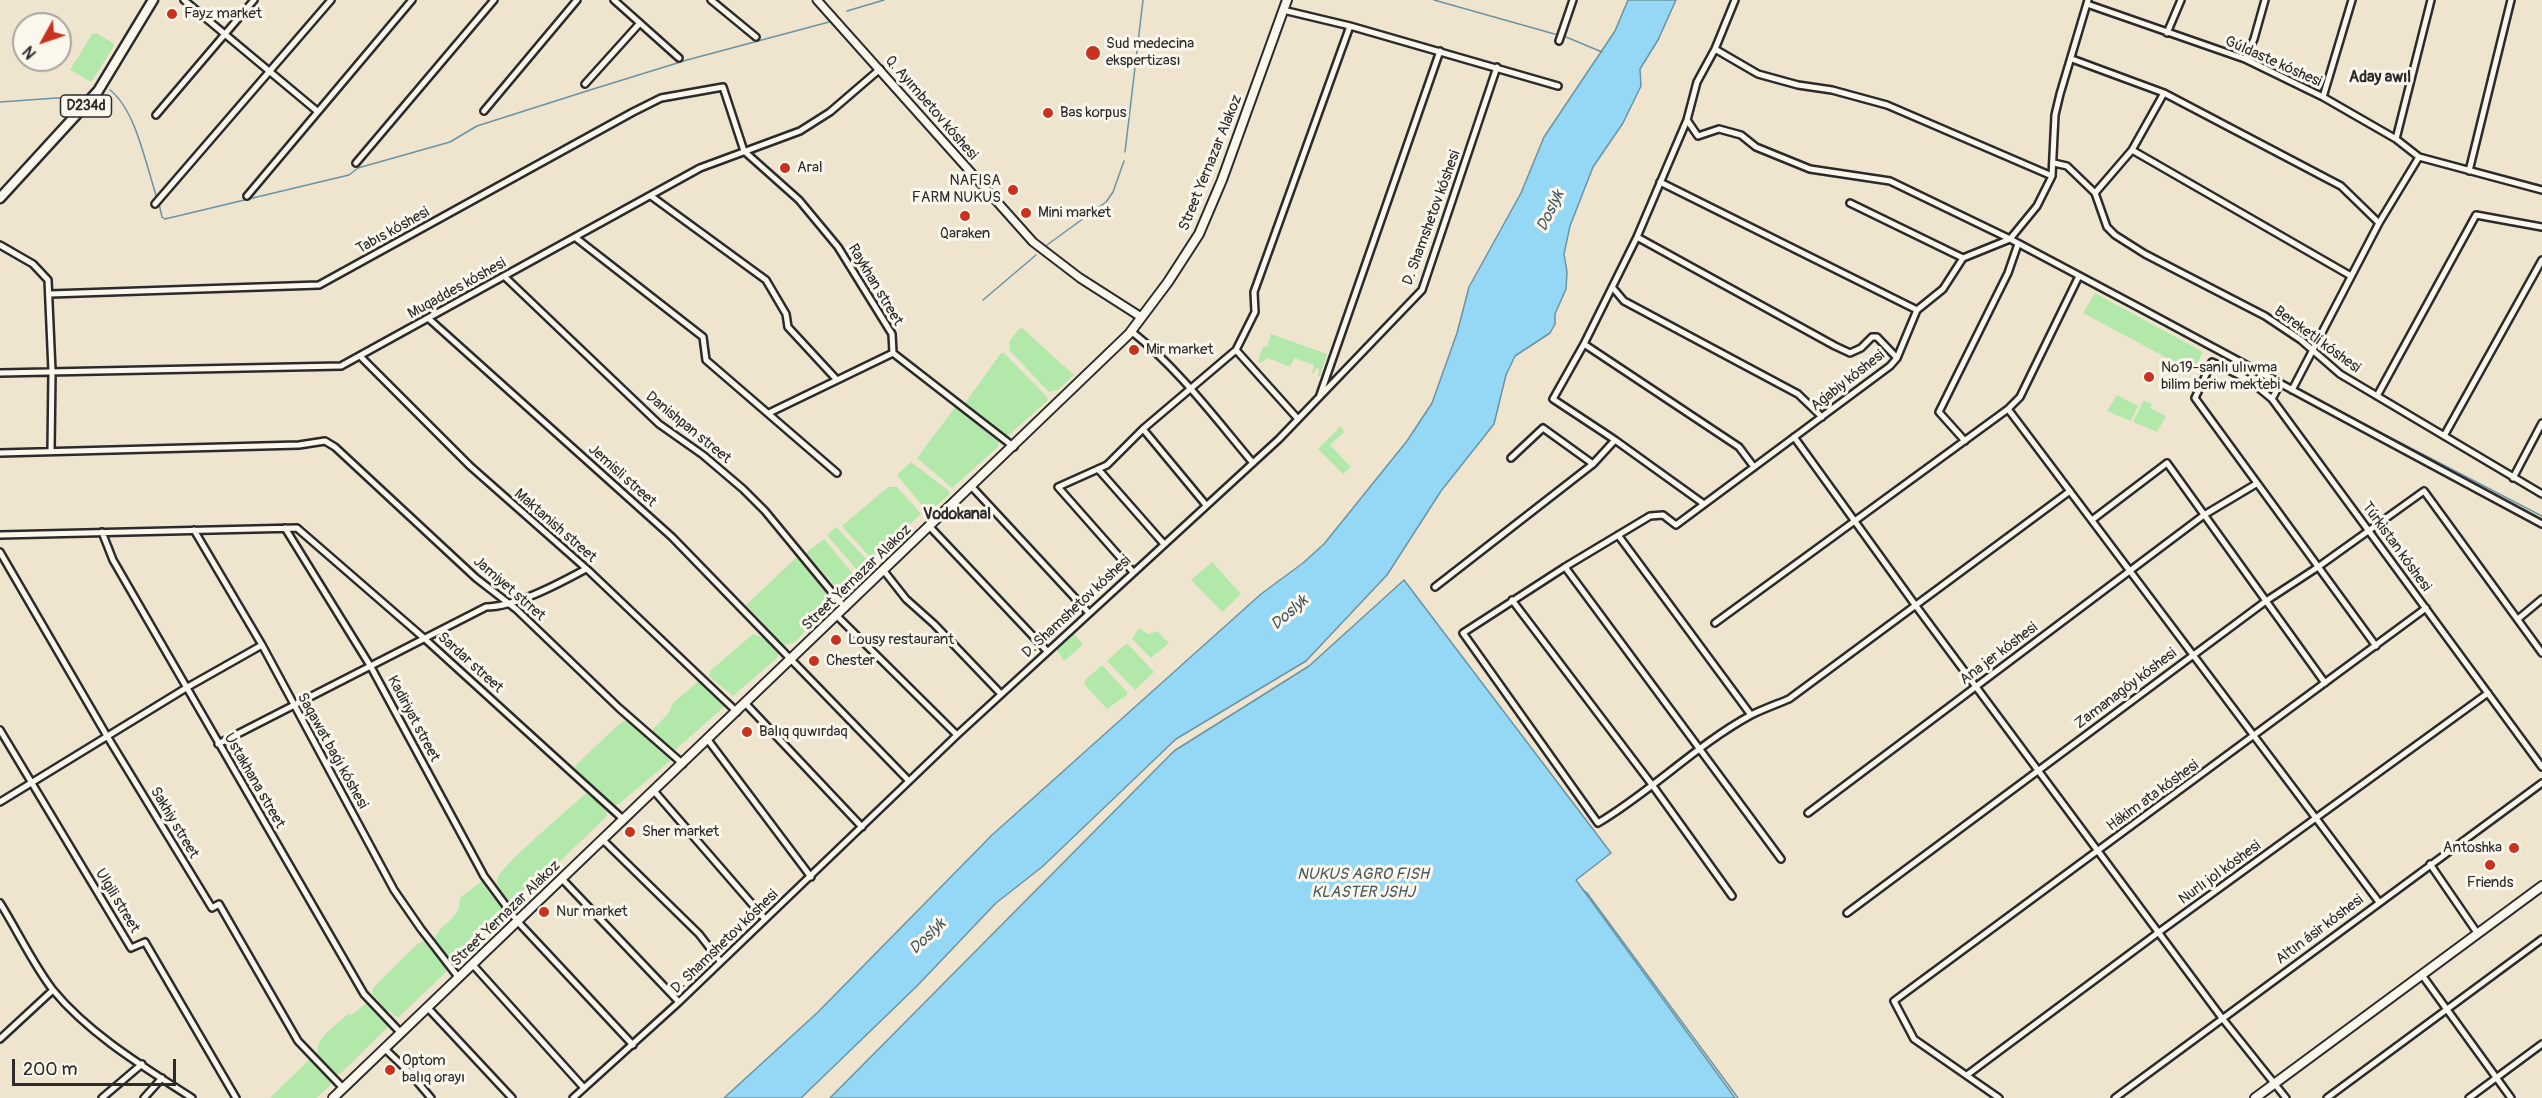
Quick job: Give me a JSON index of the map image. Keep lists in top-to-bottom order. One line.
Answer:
{"streets":{"main road":["D234d","Street Yernazar Alakoz"],"street":["Gúldaste kóshesi","Q. Ayımbetov kóshesi","D. Shamshetov kóshesi","Tabıs kóshesi","Raykhan street","Muqaddes kóshesi","Bereketli kóshesi","Aǵabiy kóshesi","Danishpan street","Jemisli street","Maktanish street","Túrkistan kóshesi","Jamiyet strret","Ana jer kóshesi","Sardar street","Zamanagóy kóshesi","Kadiriyat street","Saqawat baǵı kóshesi","Ustakhana street","Hákim ata kóshesi","Sakhiy street","Nurlı jol kóshesi","Ulgili street","Altın ásir kóshesi"]},"crossings":[["Q. Ayımbetov kóshesi","Street Yernazar Alakoz"],["Q. Ayımbetov kóshesi","Muqaddes kóshesi"],["Street Yernazar Alakoz","Danishpan street"],["Street Yernazar Alakoz","Jemisli street"],["Street Yernazar Alakoz","Maktanish street"],["Street Yernazar Alakoz","Jamiyet strret"],["Street Yernazar Alakoz","Sardar street"],["Street Yernazar Alakoz","Kadiriyat street"],["Street Yernazar Alakoz","Saqawat baǵı kóshesi"],["Street Yernazar Alakoz","Ustakhana street"],["Street Yernazar Alakoz","Sakhiy street"],["D. Shamshetov kóshesi","Jemisli street"],["D. Shamshetov kóshesi","Kadiriyat street"],["Tabıs kóshesi","Raykhan street"],["Tabıs kóshesi","Muqaddes kóshesi"],["Raykhan street","Muqaddes kóshesi"],["Muqaddes kóshesi","Danishpan street"],["Muqaddes kóshesi","Jemisli street"],["Muqaddes kóshesi","Maktanish street"],["Túrkistan kóshesi","Ana jer kóshesi"],["Túrkistan kóshesi","Zamanagóy kóshesi"],["Túrkistan kóshesi","Hákim ata kóshesi"],["Túrkistan kóshesi","Nurlı jol kóshesi"],["Sardar street","Kadiriyat street"],["Hákim ata kóshesi","Nurlı jol kóshesi"]],"districts":["Aday awıl","Vodokanal"],"water":["Doslyk","NUKUS AGRO FISH KLASTER JSHJ"],"places":["Fayz market","Sud medecina ekspertizası","Bas korpus","Aral","NAFISA FARM NUKUS","Mini market","Qaraken","Mir market","№19-sanlı ulıwma bilim beriw mektebi","Lousy restaurant","Chester","Balıq quwırdaq","Sher market","Antoshka","Friends","Nur market","Optom balıq orayı"],"scale_bar":"200 m","north":"bottom left"}
